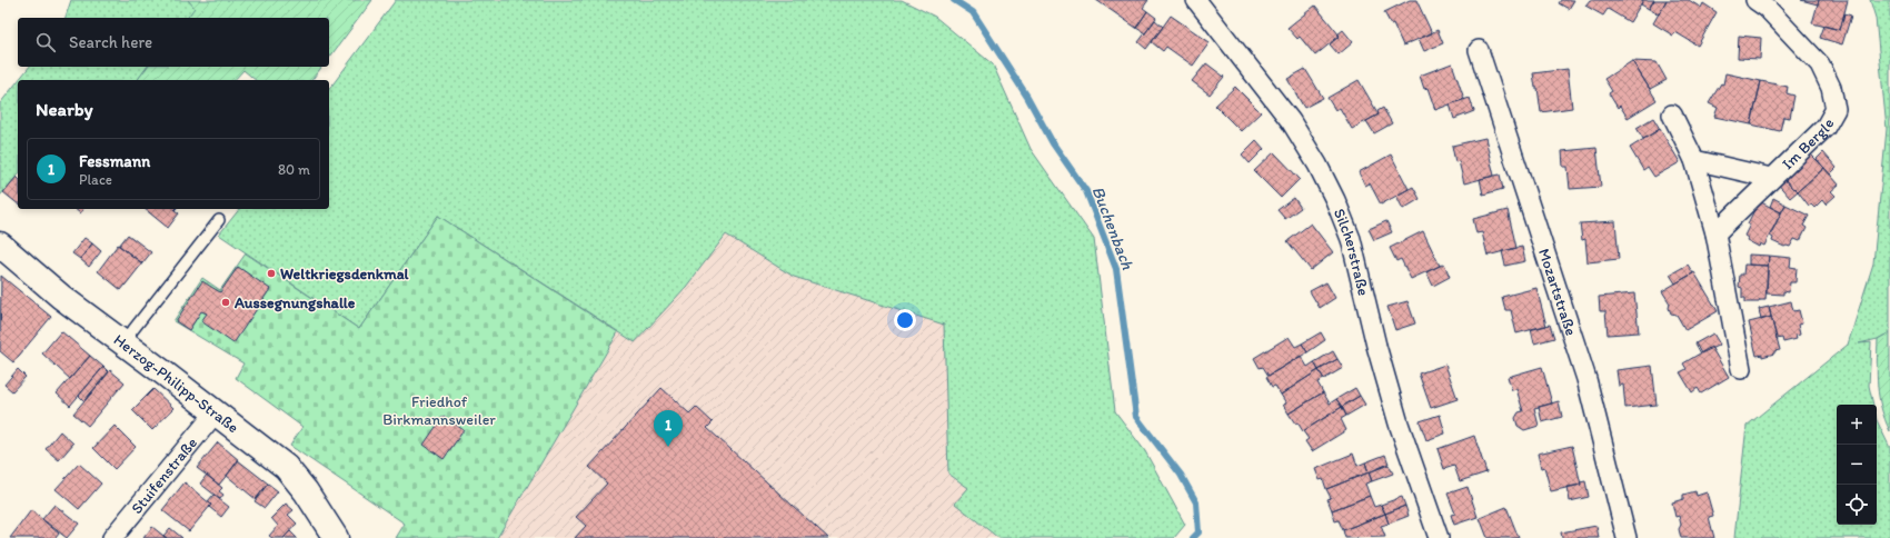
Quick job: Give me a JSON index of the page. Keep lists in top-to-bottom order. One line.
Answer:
{"streets":{"street":["Im Bergle","Silcherstraße","Mozartstraße","Herzog-Philipp-Straße","Stuifenstraße"]},"crossings":[["Herzog-Philipp-Straße","Stuifenstraße"]],"water":["Buchenbach"],"parks":["Friedhof Birkmannsweiler"],"places":["Weltkriegsdenkmal","Aussegnungshalle"],"page":{"search":"Search here","heading":"Nearby","list":[{"mark":"1","name":"Fessmann","note":"Place","value":"80 m"}],"map_buttons":["+","−"],"pins":"1"}}
